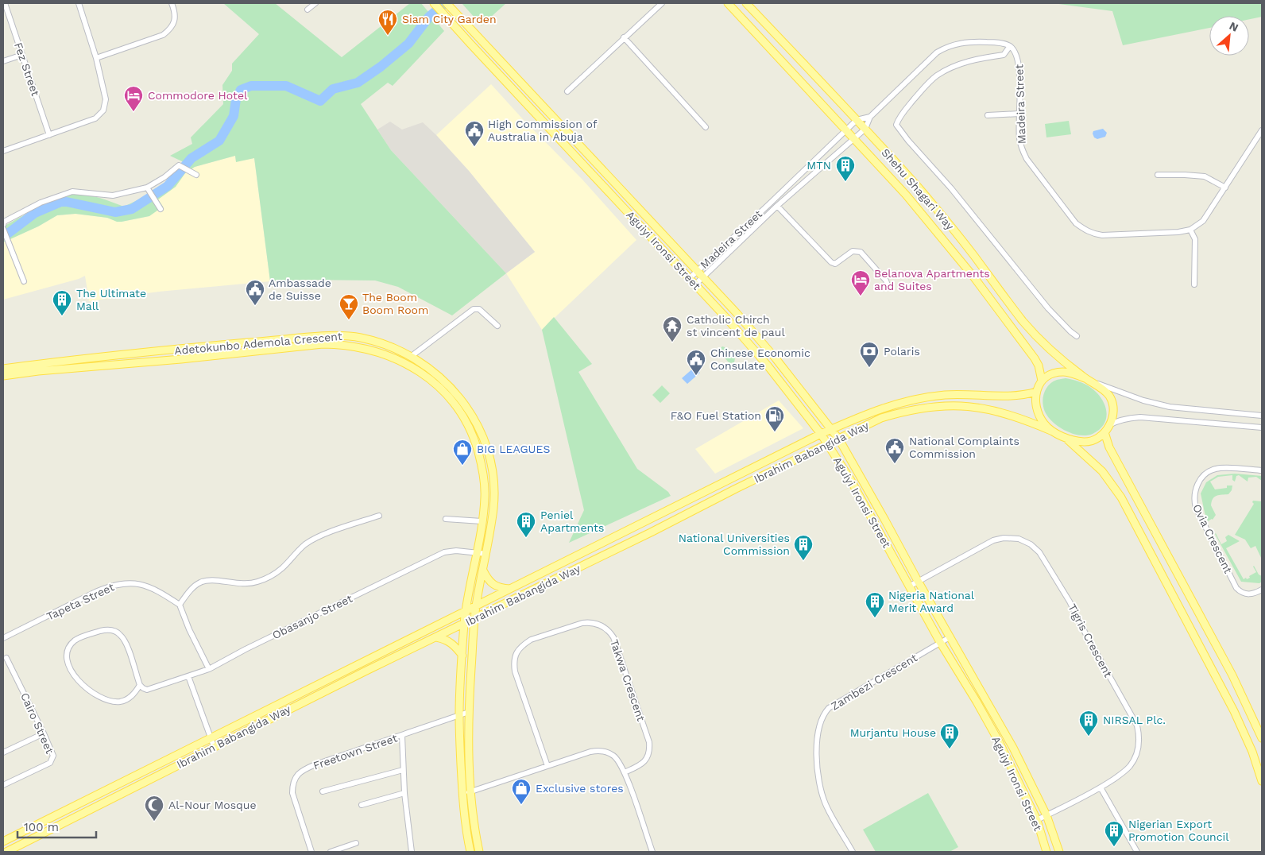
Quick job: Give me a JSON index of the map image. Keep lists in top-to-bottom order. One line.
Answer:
{"streets":{"main road":["Shehu Shagari Way","Aguiyi Ironsi Street","Adetokunbo Ademola Crescent","Ibrahim Babangida Way"],"street":["Fez Street","Madeira Street","Ovia Crescent","Tapeta Street","Obasanjo Street","Tigris Crescent","Takwa Crescent","Zambezi Crescent","Cairo Street","Freetown Street"]},"crossings":[["Madeira Street","Shehu Shagari Way"],["Madeira Street","Aguiyi Ironsi Street"],["Shehu Shagari Way","Ibrahim Babangida Way"],["Aguiyi Ironsi Street","Ibrahim Babangida Way"],["Aguiyi Ironsi Street","Tigris Crescent"],["Aguiyi Ironsi Street","Zambezi Crescent"],["Adetokunbo Ademola Crescent","Ibrahim Babangida Way"],["Adetokunbo Ademola Crescent","Obasanjo Street"],["Adetokunbo Ademola Crescent","Freetown Street"]],"places":{"restaurant":["Siam City Garden"],"hotel":["Commodore Hotel","Belanova Apartments and Suites"],"public building":["High Commission of Australia in Abuja","Ambassade de Suisse","Chinese Economic Consulate","National Complaints Commission"],"building":["MTN","The Ultimate Mall","Peniel Apartments","National Universities Commission","Nigeria National Merit Award","NIRSAL Plc.","Murjantu House","Nigerian Export Promotion Council"],"bar":["The Boom Boom Room"],"temple":["Catholic Chirch st vincent de paul"],"bank":["Polaris"],"fuel station":["F&O Fuel Station"],"shop":["BIG LEAGUES","Exclusive stores"],"mosque":["Al-Nour Mosque"]},"scale_bar":"100 m","north":"top right"}
